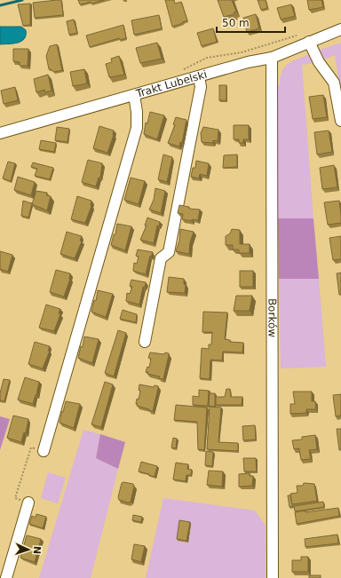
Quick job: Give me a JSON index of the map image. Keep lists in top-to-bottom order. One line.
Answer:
{"streets":{"street":["Trakt Lubelski","Borków"]},"crossings":[["Trakt Lubelski","Borków"]],"scale_bar":"50 m","north":"right"}
